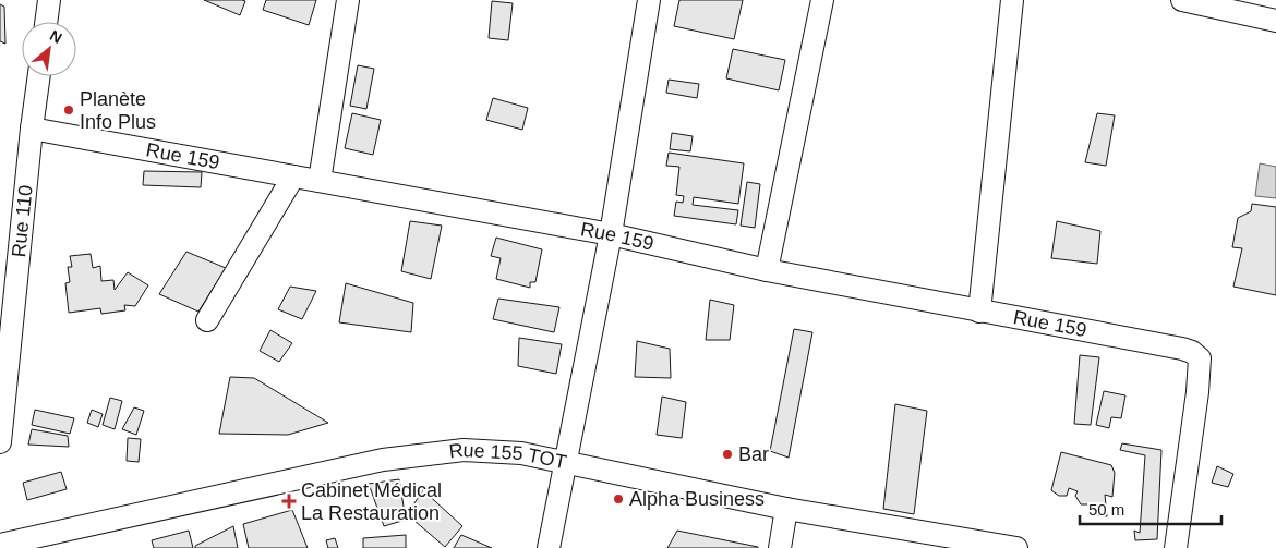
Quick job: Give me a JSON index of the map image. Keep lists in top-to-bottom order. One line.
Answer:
{"streets":{"street":["Rue 159","Rue 110","Rue 155 TOT"]},"crossings":[["Rue 159","Rue 110"]],"places":{"other":["Planète Info Plus","Bar","Alpha Business"],"health":["Cabinet Médical La Restauration"]},"scale_bar":"50 m","north":"top right"}
